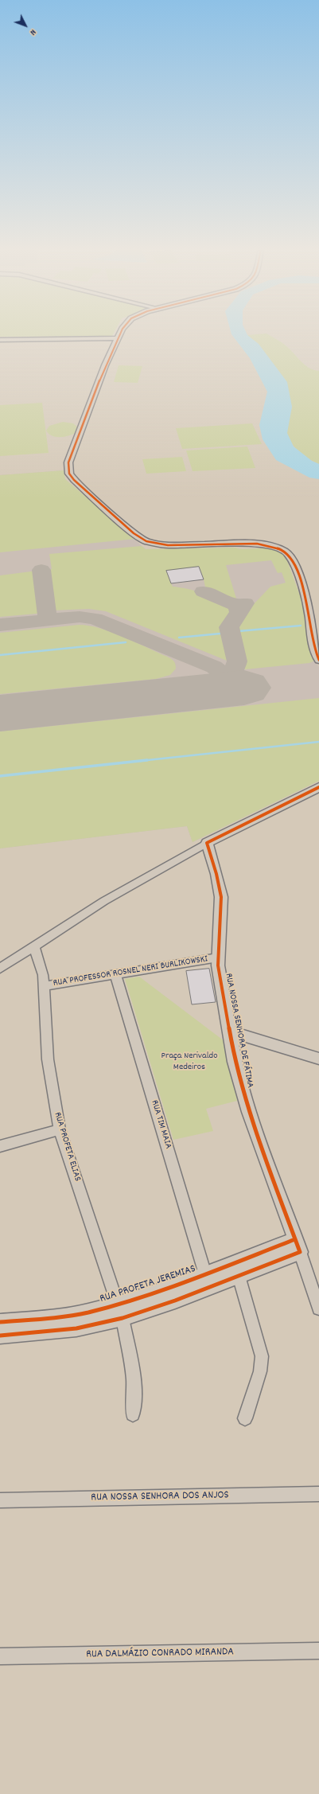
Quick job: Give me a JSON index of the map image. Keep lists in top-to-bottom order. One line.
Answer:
{"streets":{"street":["RUA PROFESSOR ROSNEL NERI BURLIKOWSKI","RUA NOSSA SENHORA DE FÁTIMA","RUA TIM MAIA","RUA PROFETA ELIAS","RUA PROFETA JEREMIAS","RUA NOSSA SENHORA DOS ANJOS","RUA DALMÁZIO CONRADO MIRANDA"]},"crossings":[["RUA PROFESSOR ROSNEL NERI BURLIKOWSKI","RUA NOSSA SENHORA DE FÁTIMA"],["RUA PROFESSOR ROSNEL NERI BURLIKOWSKI","RUA TIM MAIA"],["RUA PROFESSOR ROSNEL NERI BURLIKOWSKI","RUA PROFETA ELIAS"],["RUA NOSSA SENHORA DE FÁTIMA","RUA PROFETA JEREMIAS"],["RUA TIM MAIA","RUA PROFETA JEREMIAS"],["RUA PROFETA ELIAS","RUA PROFETA JEREMIAS"]],"parks":["Praça Nerivaldo Medeiros"],"north":"bottom right"}
